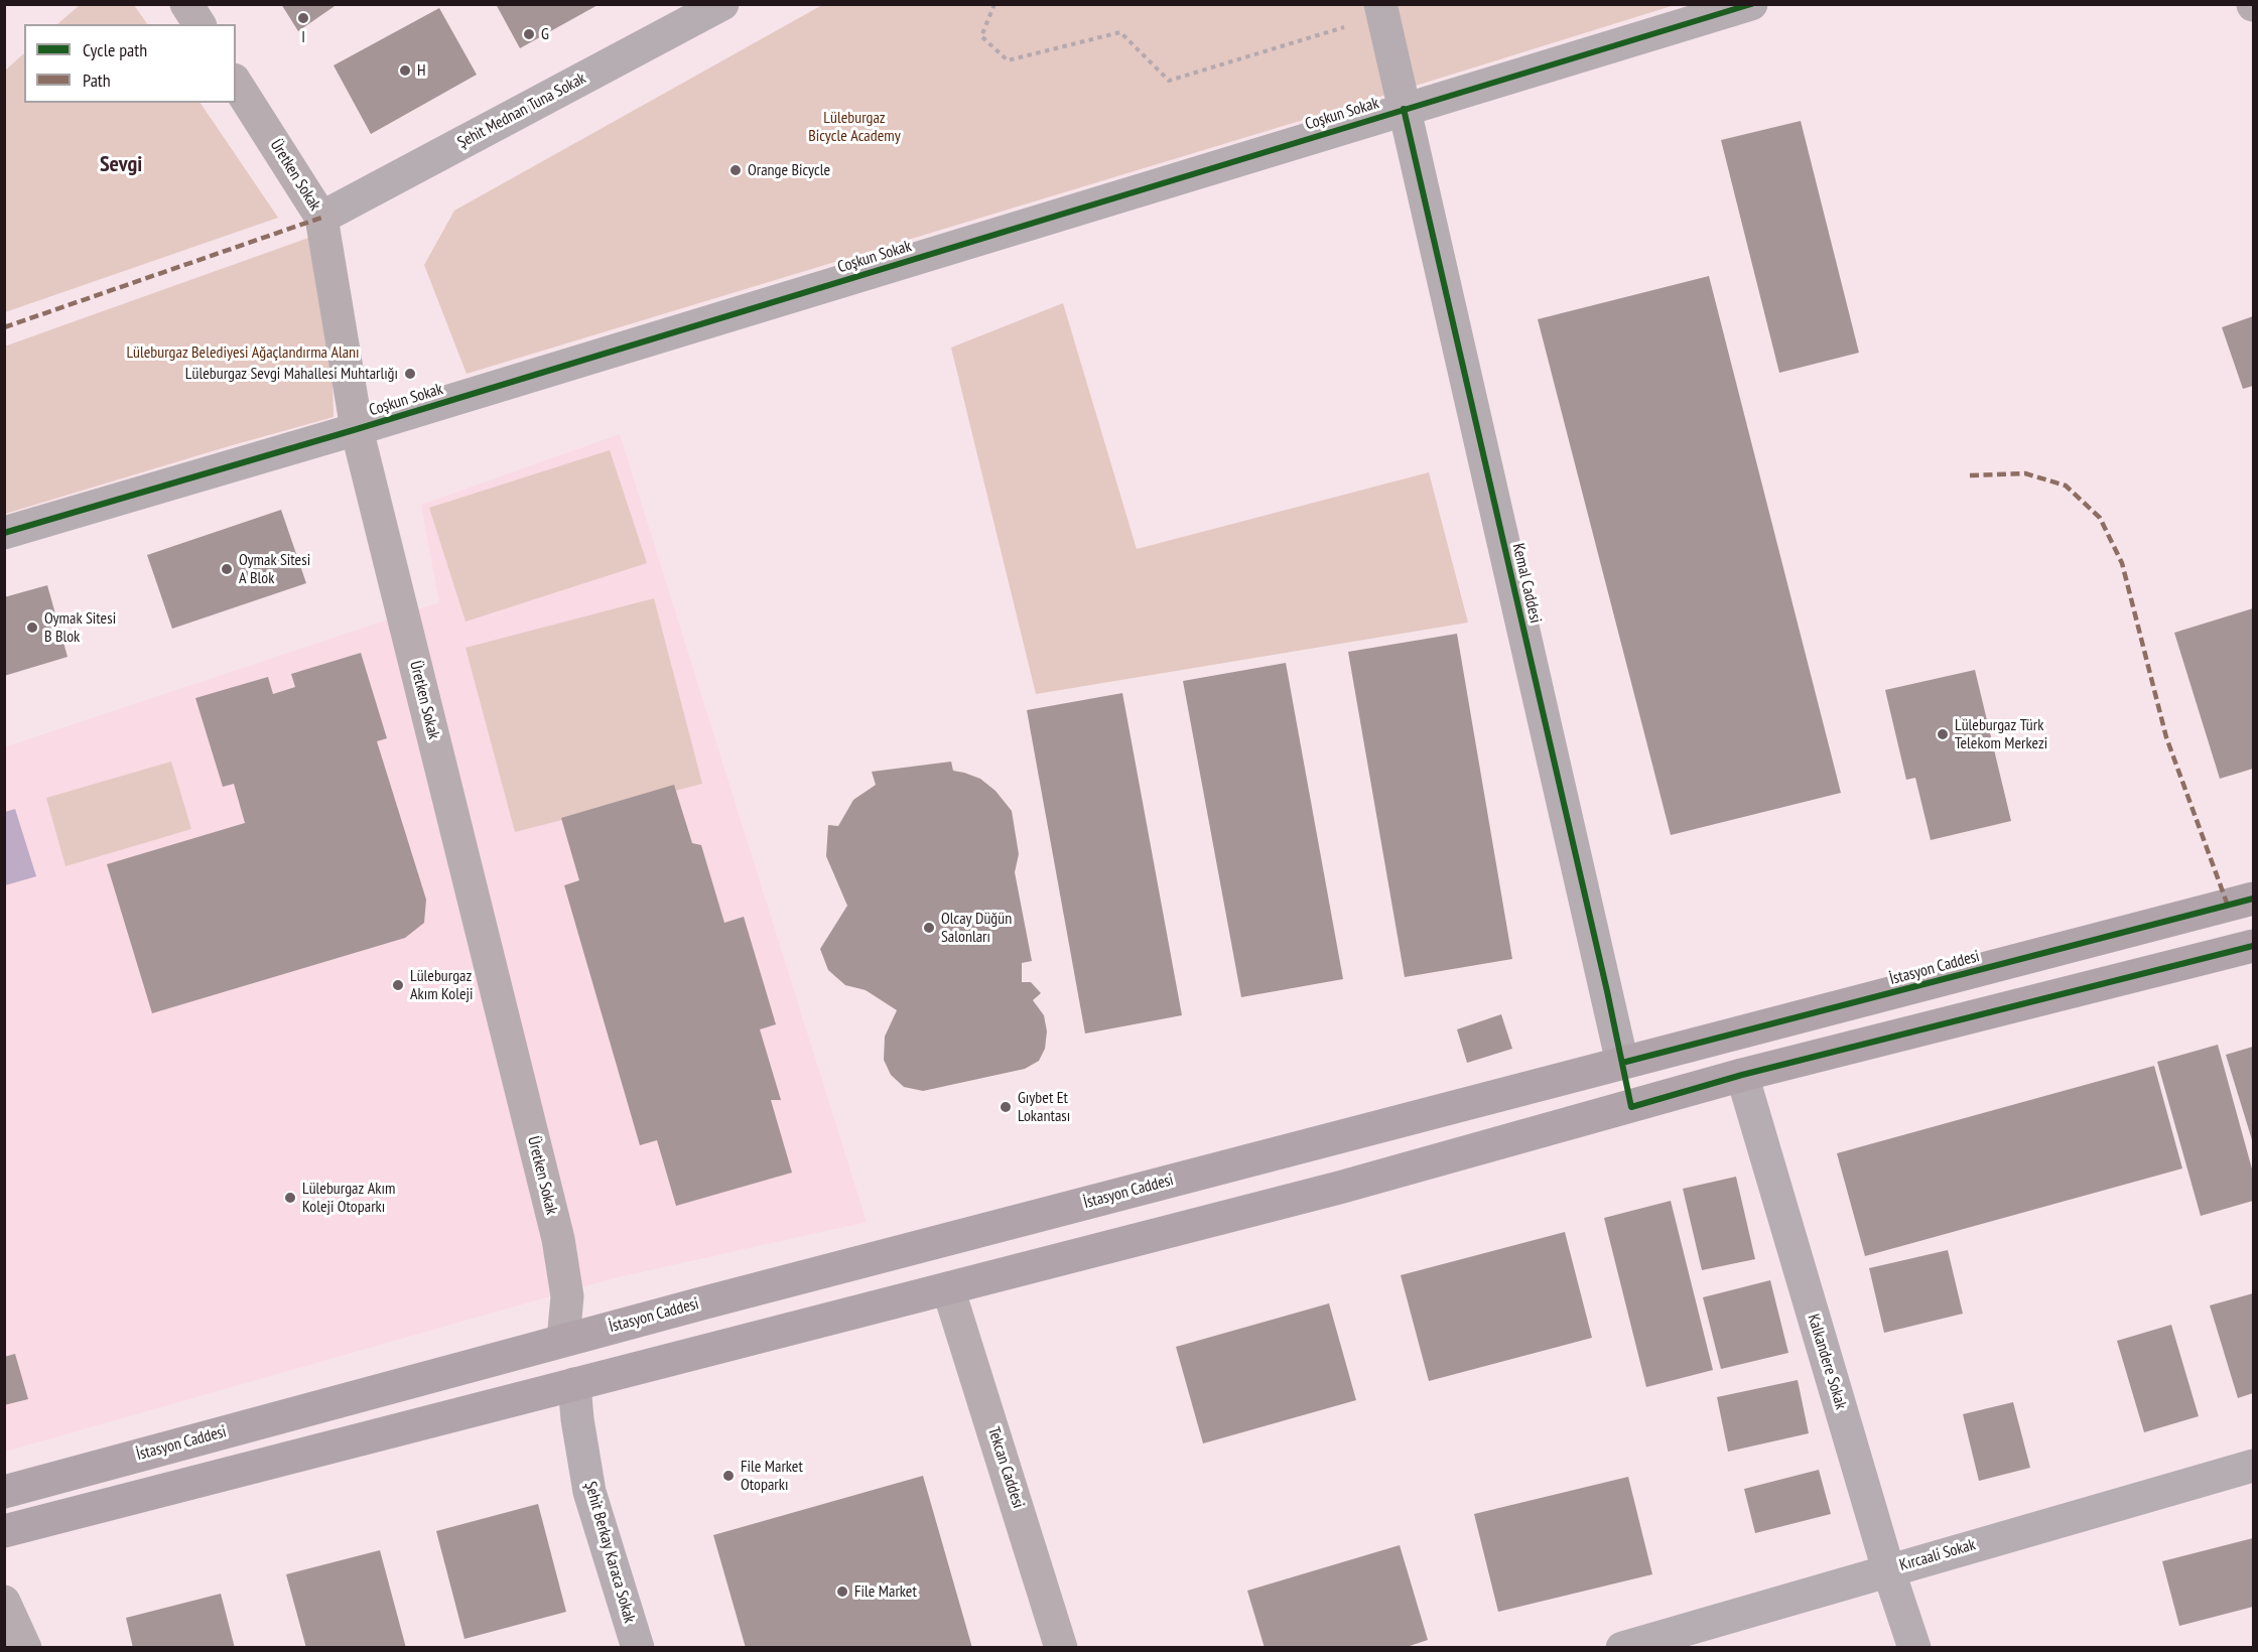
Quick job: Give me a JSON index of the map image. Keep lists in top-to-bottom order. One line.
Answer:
{"streets":{"main road":["İstasyon Caddesi"],"street":["Şehit Mednan Tuna Sokak","Coşkun Sokak","Üretken Sokak","Kemal Caddesi","Kalkandere Sokak","Tekcan Caddesi","Şehit Berkay Karaca Sokak","Kırcaali Sokak"]},"crossings":[["Şehit Mednan Tuna Sokak","Üretken Sokak"],["Coşkun Sokak","Üretken Sokak"],["Coşkun Sokak","Kemal Caddesi"],["Üretken Sokak","İstasyon Caddesi"],["Kemal Caddesi","İstasyon Caddesi"],["Kalkandere Sokak","Kırcaali Sokak"]],"districts":["Sevgi"],"parks":["Lüleburgaz Bicycle Academy","Lüleburgaz Belediyesi Ağaçlandırma Alanı"],"places":["I","G","H","Orange Bicycle","Lüleburgaz Sevgi Mahallesi Muhtarlığı","Oymak Sitesi A Blok","Oymak Sitesi B Blok","Lüleburgaz Türk Telekom Merkezi","Olcay Düğün Salonları","Lüleburgaz Akım Koleji","Gıybet Et Lokantası","Lüleburgaz Akım Koleji Otoparkı","File Market Otoparkı","File Market"],"legend":["Cycle path","Path"]}
